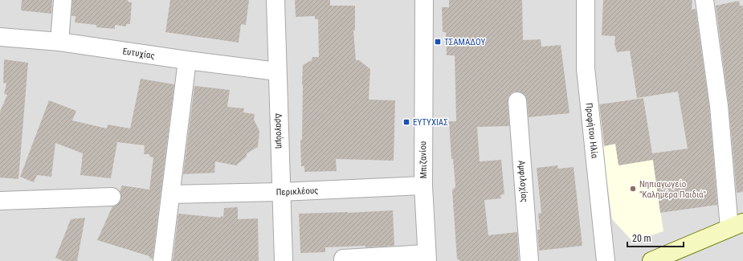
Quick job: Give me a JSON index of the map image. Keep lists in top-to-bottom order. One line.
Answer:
{"streets":{"street":["Ευτυχίας","Δραγούμη","Προφήτου Ηλία","Μπιζανίου","Αμφιλοχίας","Περικλέους"]},"crossings":[["Ευτυχίας","Δραγούμη"],["Δραγούμη","Περικλέους"],["Μπιζανίου","Περικλέους"]],"places":{"transit":["ΤΣΑΜΑΔΟΥ","ΕΥΤΥΧΙΑΣ"],"other":["Νηπιαγωγείο \"Καλημέρα Παιδιά\""]},"scale_bar":"20 m"}
